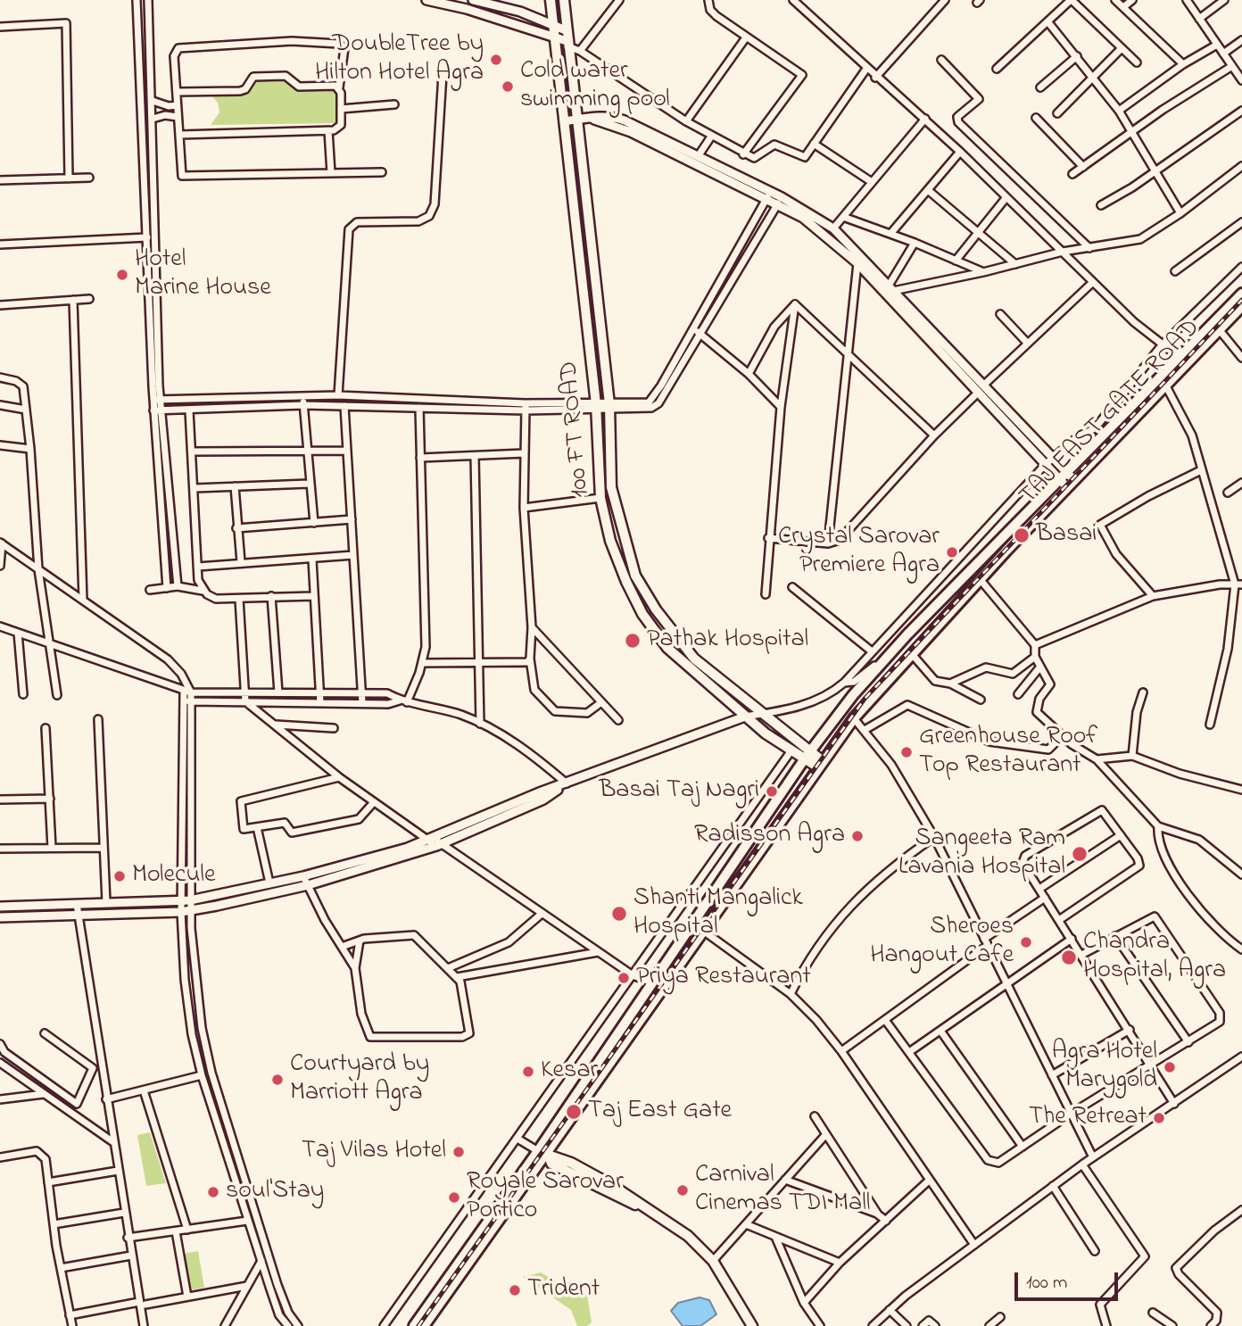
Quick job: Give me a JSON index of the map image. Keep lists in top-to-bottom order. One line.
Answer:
{"streets":{"main road":["TAJ EAST GATE ROAD","100 FT ROAD"]},"crossings":[["TAJ EAST GATE ROAD","100 FT ROAD"]],"places":["DoubleTree by Hilton Hotel Agra","Cold water swimming pool","Hotel Marine House","Basai","Crystal Sarovar Premiere Agra","Pathak Hospital","Greenhouse Roof Top Restaurant","Basai Taj Nagri","Radisson Agra","Sangeeta Ram Lavania Hospital","Molecule","Shanti Mangalick Hospital","Sheroes Hangout Cafe","Chandra Hospital, Agra","Priya Restaurant","Agra Hotel Marygold","Kesar","Courtyard by Marriott Agra","Taj East Gate","The Retreat","Taj Vilas Hotel","Carnival Cinemas TDI Mall","soul'Stay","Royale Sarovar Portico","Trident"],"scale_bar":"100 m"}
